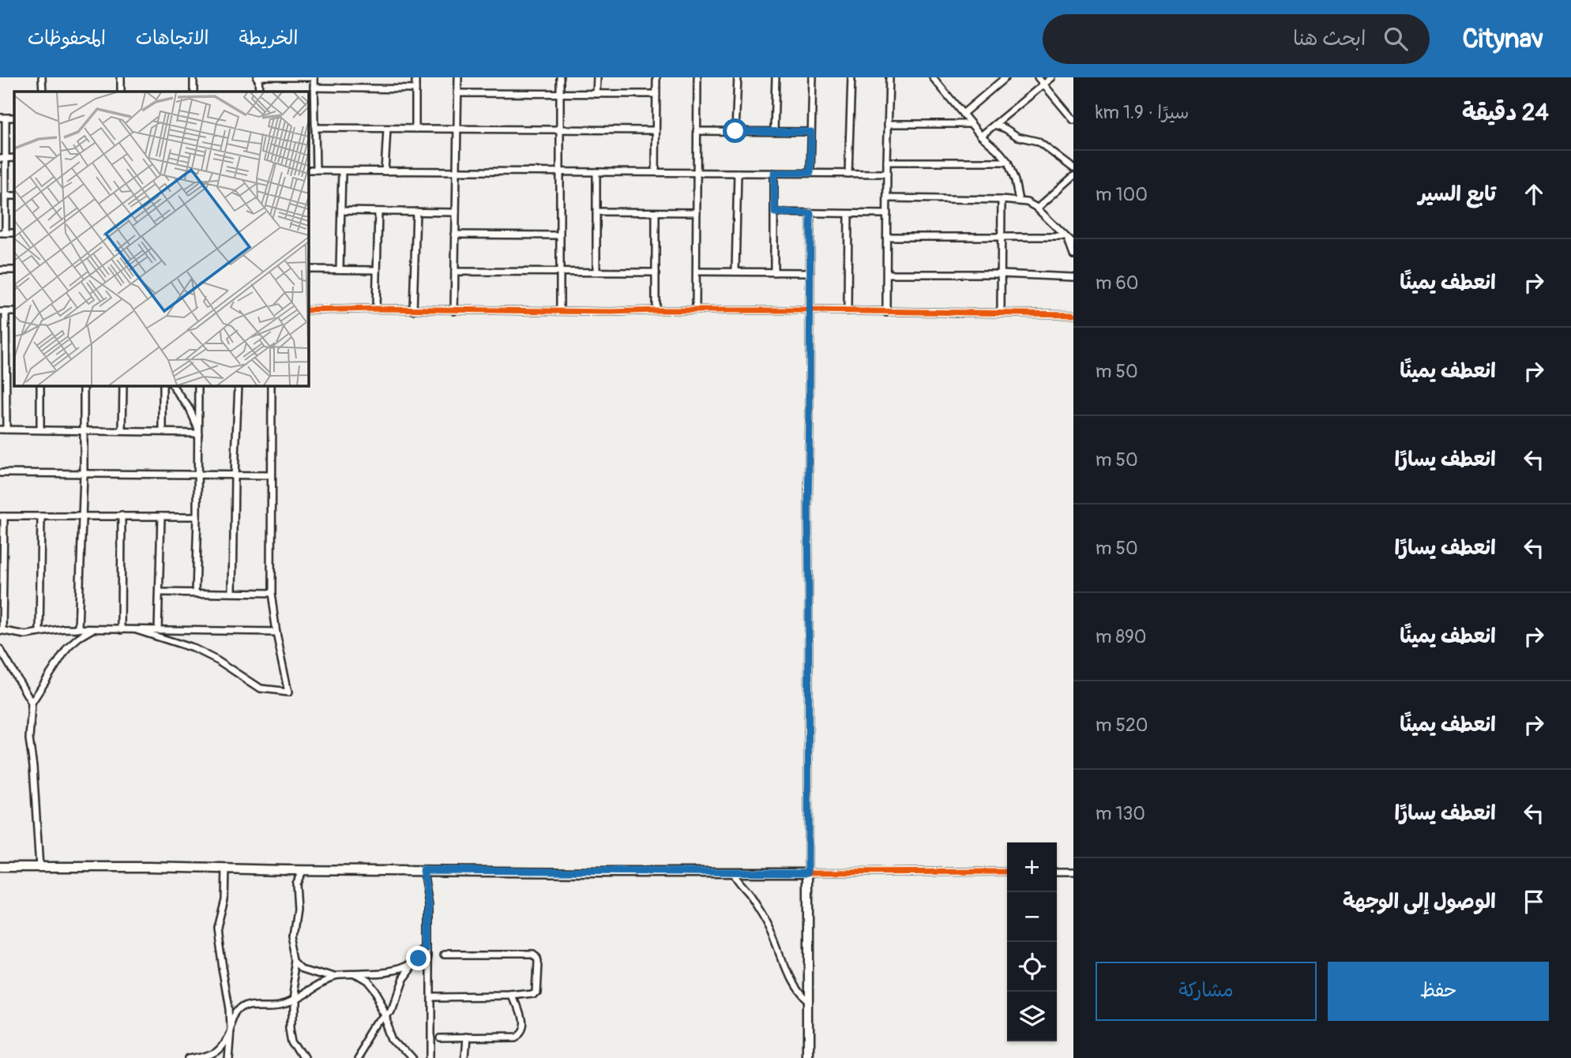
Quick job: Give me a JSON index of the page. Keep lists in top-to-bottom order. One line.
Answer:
{"page":{"header":"Citynav","search":"ابحث هنا","nav":["الخريطة","الاتجاهات","المحفوظات"],"heading":["24 دقيقة","سيرًا · 1.9 km"],"list":[["تابع السير","100 m"],["انعطف يمينًا","60 m"],["انعطف يمينًا","50 m"],["انعطف يسارًا","50 m"],["انعطف يسارًا","50 m"],["انعطف يمينًا","890 m"],["انعطف يمينًا","520 m"],["انعطف يسارًا","130 m"],"الوصول إلى الوجهة"],"map_buttons":["+","−"],"buttons":["حفظ","مشاركة"]}}
